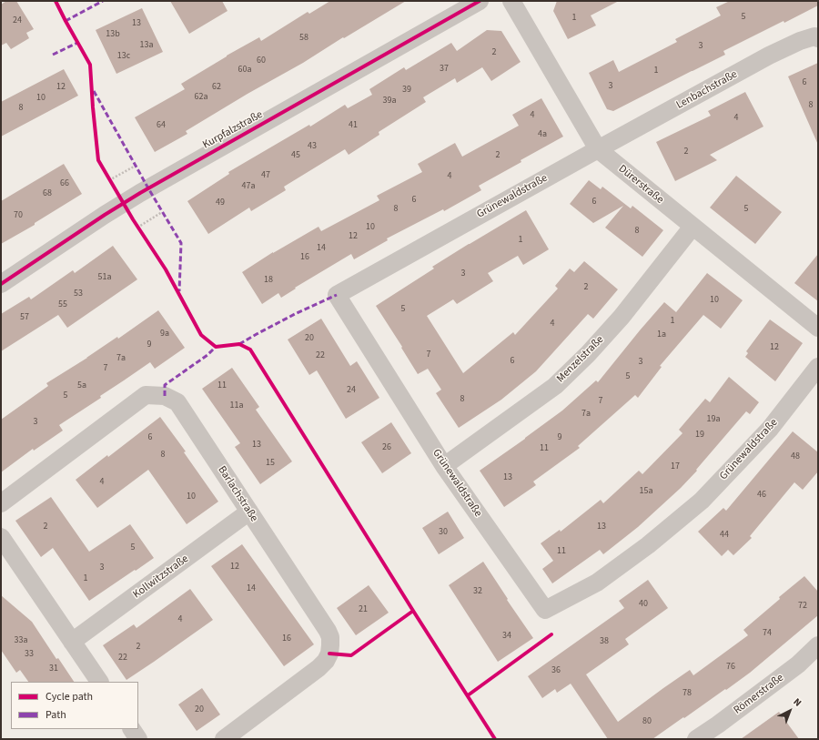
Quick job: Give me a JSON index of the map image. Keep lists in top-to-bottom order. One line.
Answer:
{"streets":{"street":["Lenbachstraße","Kurpfalzstraße","Dürerstraße","Grünewaldstraße","Menzelstraße","Barlachstraße","Kollwitzstraße","Römerstraße"]},"crossings":[["Lenbachstraße","Dürerstraße"],["Lenbachstraße","Grünewaldstraße"],["Dürerstraße","Grünewaldstraße"],["Dürerstraße","Menzelstraße"],["Grünewaldstraße","Menzelstraße"],["Barlachstraße","Kollwitzstraße"]],"house_numbers":["5","1","24","13","13b","58","13a","3","2","13c","60","37","60a","1","6","3","12","62","39","62a","10","39a","8","8","4","4","64","41","4a","43","2","45","2","47","4","66","47a","68","6","6","49","8","5","70","10","8","12","1","14","16","3","51a","18","2","53","10","55","5","57","1","4","9a","1a","20","9","12","7","22","7a","6","3","7","5","5a","11","24","5","8","7","11a","7a","19a","3","19","6","9","13","26","11","8","48","15","17","13","4","15a","46","10","2","13","30","44","5","11","12","3","1","14","32","40","72","21","4","74","34","16","33a","38","2","33","22","76","31","36","78","20","80"],"legend":["Cycle path","Path"],"north":"top right"}
